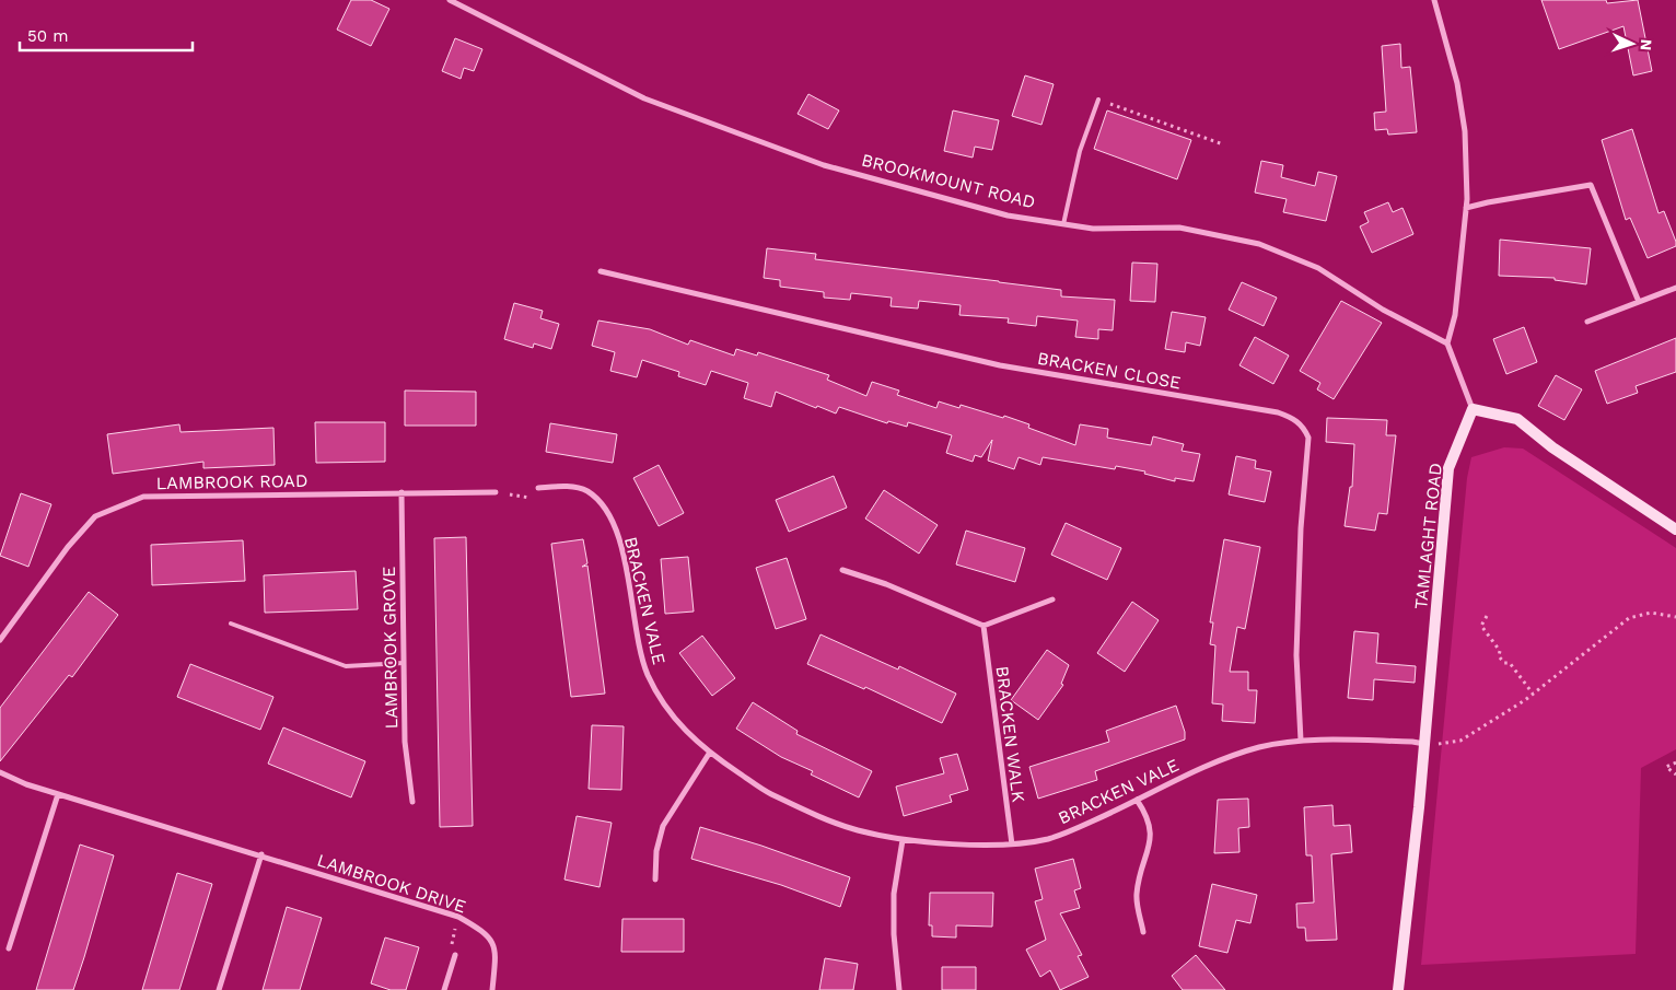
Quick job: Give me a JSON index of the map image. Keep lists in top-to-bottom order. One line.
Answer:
{"streets":{"street":["BROOKMOUNT ROAD","BRACKEN CLOSE","LAMBROOK ROAD","TAMLAGHT ROAD","BRACKEN VALE","LAMBROOK GROVE","BRACKEN WALK","LAMBROOK DRIVE"]},"crossings":[["BRACKEN CLOSE","BRACKEN VALE"],["LAMBROOK ROAD","LAMBROOK GROVE"],["TAMLAGHT ROAD","BRACKEN VALE"],["BRACKEN VALE","BRACKEN WALK"]],"scale_bar":"50 m","north":"right"}
